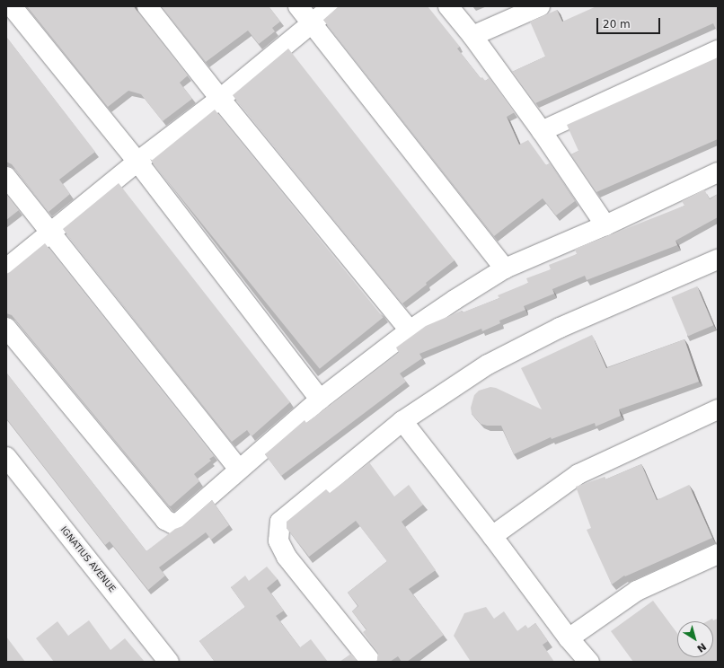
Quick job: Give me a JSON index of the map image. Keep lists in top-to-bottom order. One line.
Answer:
{"streets":{"street":["IGNATIUS AVENUE"]},"scale_bar":"20 m","north":"bottom right"}
